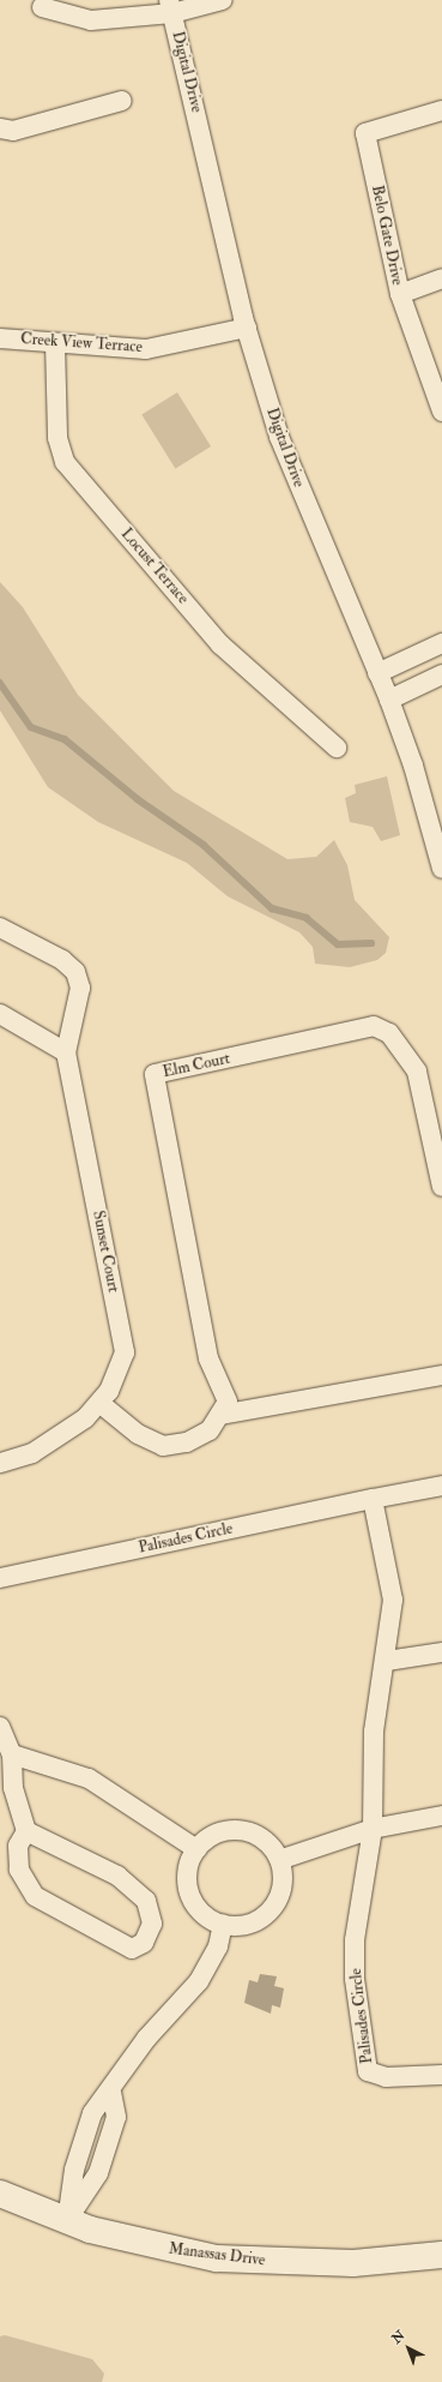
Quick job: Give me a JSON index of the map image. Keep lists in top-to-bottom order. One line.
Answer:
{"streets":{"main road":["Manassas Drive"],"street":["Digital Drive","Belo Gate Drive","Creek View Terrace","Locust Terrace","Elm Court","Sunset Court","Palisades Circle"]},"crossings":[["Digital Drive","Creek View Terrace"],["Creek View Terrace","Locust Terrace"]],"north":"top left"}
